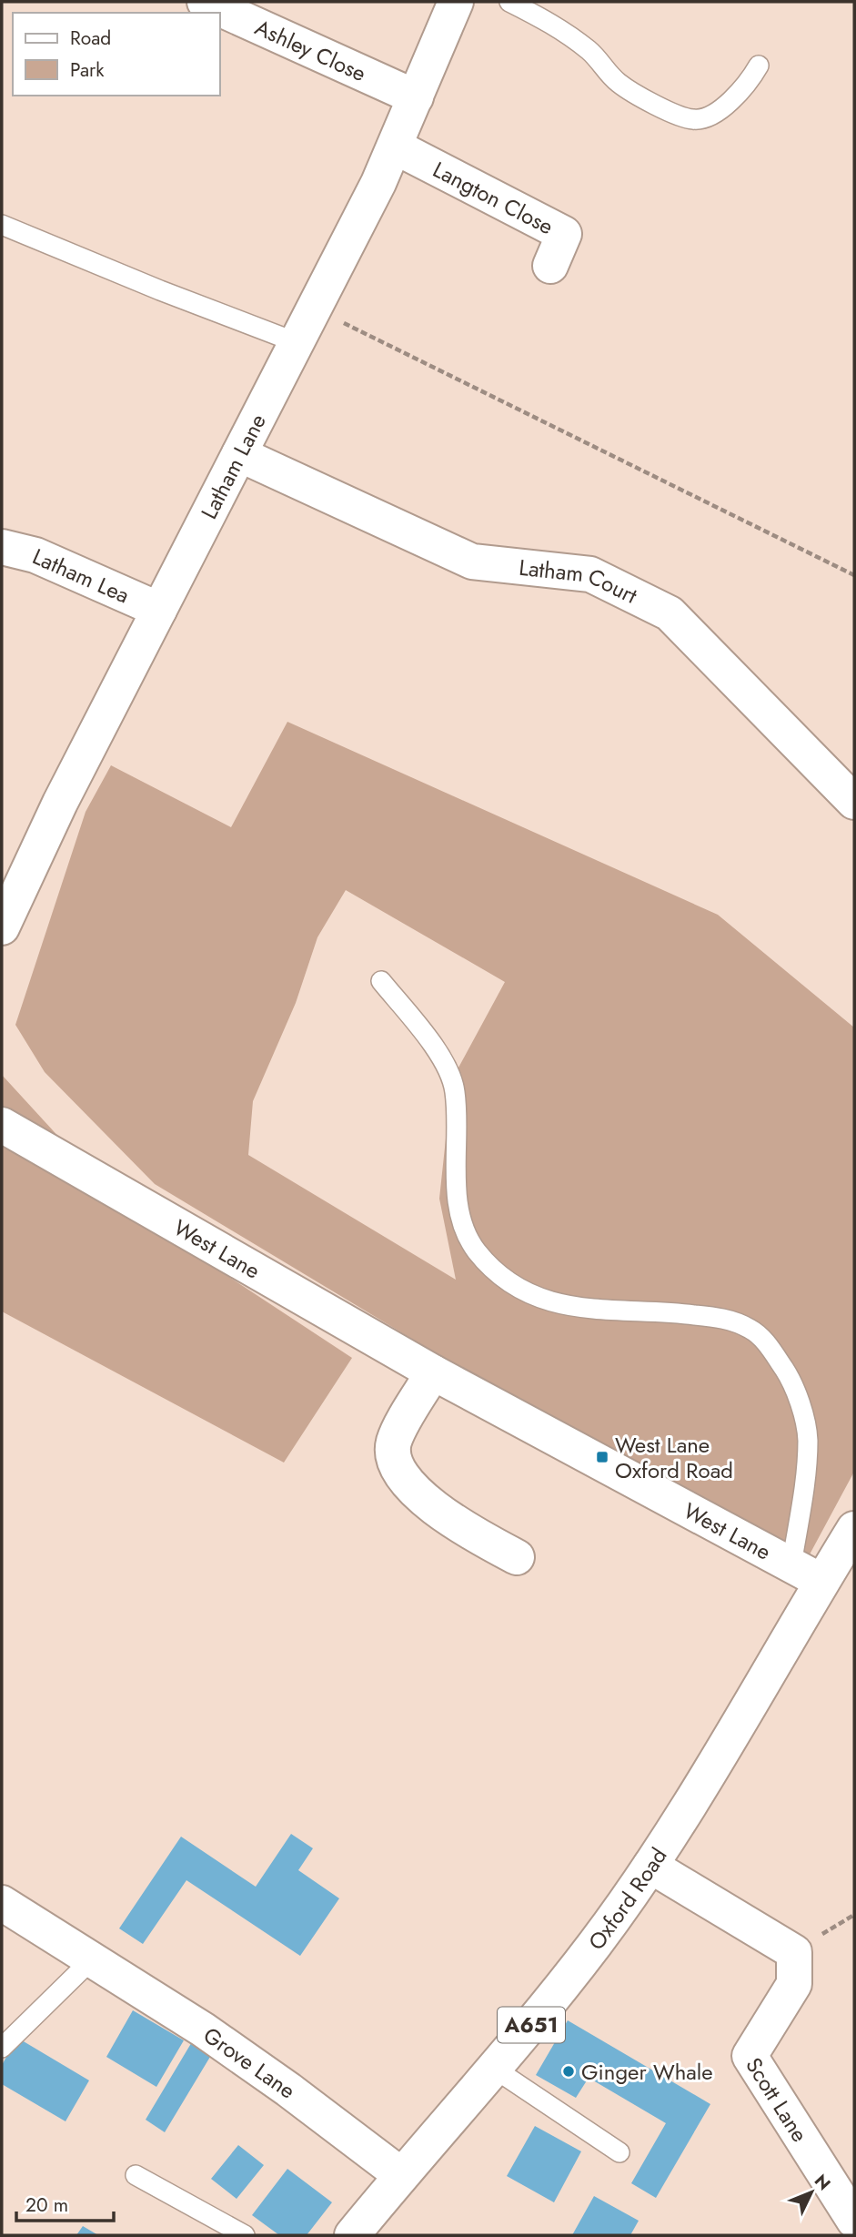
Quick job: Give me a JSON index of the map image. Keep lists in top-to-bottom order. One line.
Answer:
{"streets":{"street":["Ashley Close","Langton Close","Latham Lane","Latham Lea","Latham Court","West Lane","Oxford Road","A651","Grove Lane","Scott Lane"]},"crossings":[["Ashley Close","Latham Lane"],["Langton Close","Latham Lane"],["Latham Lane","Latham Lea"],["Latham Lane","Latham Court"],["West Lane","Oxford Road"],["Oxford Road","Grove Lane"],["Oxford Road","Scott Lane"]],"places":{"transit":["West Lane Oxford Road"],"other":["Ginger Whale"]},"legend":["Road","Park"],"scale_bar":"20 m","north":"top right"}
